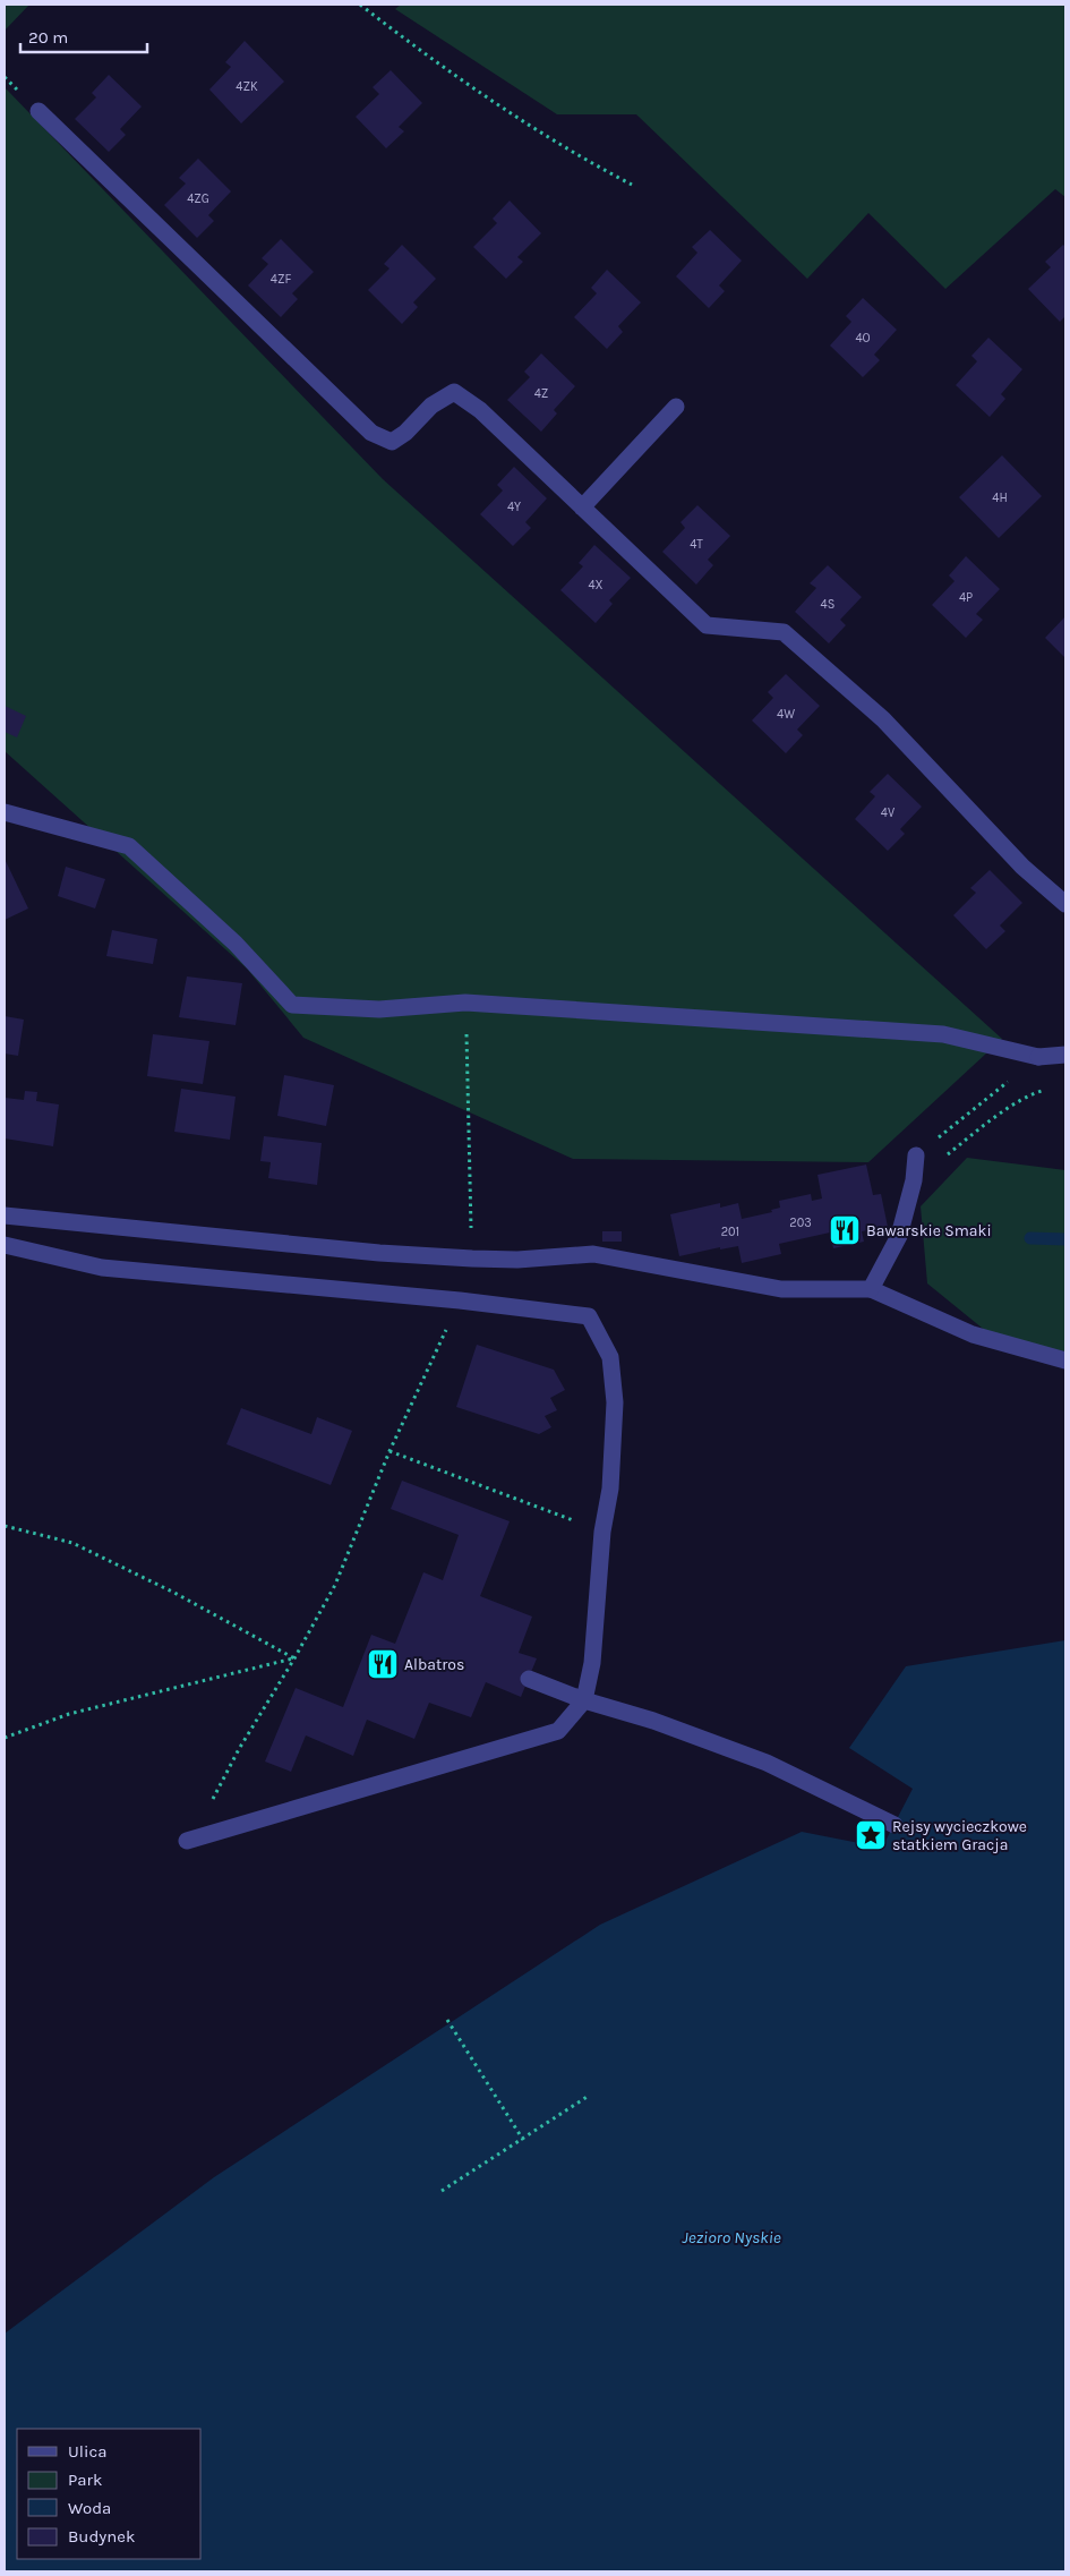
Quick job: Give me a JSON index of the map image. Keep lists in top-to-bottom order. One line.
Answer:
{"water":["Jezioro Nyskie"],"places":{"restaurant":["Bawarskie Smaki","Albatros"],"place":["Rejsy wycieczkowe statkiem Gracja"]},"house_numbers":["4ZK","4ZG","4ZF","4O","4Z","4H","4Y","4T","4X","4P","4S","4W","4V","203","201"],"legend":["Ulica","Park","Woda","Budynek"],"scale_bar":"20 m"}
